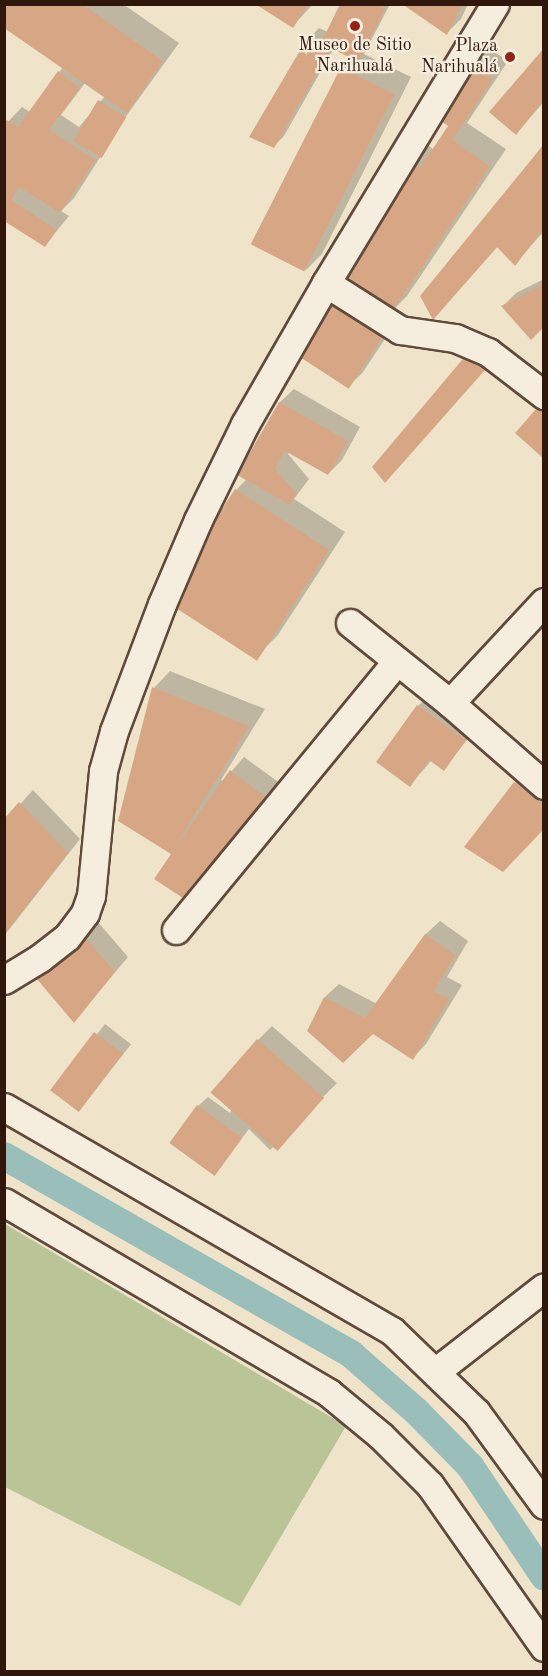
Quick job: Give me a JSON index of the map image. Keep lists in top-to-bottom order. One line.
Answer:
{"places":["Museo de Sitio Narihualá","Plaza Narihualá"]}
